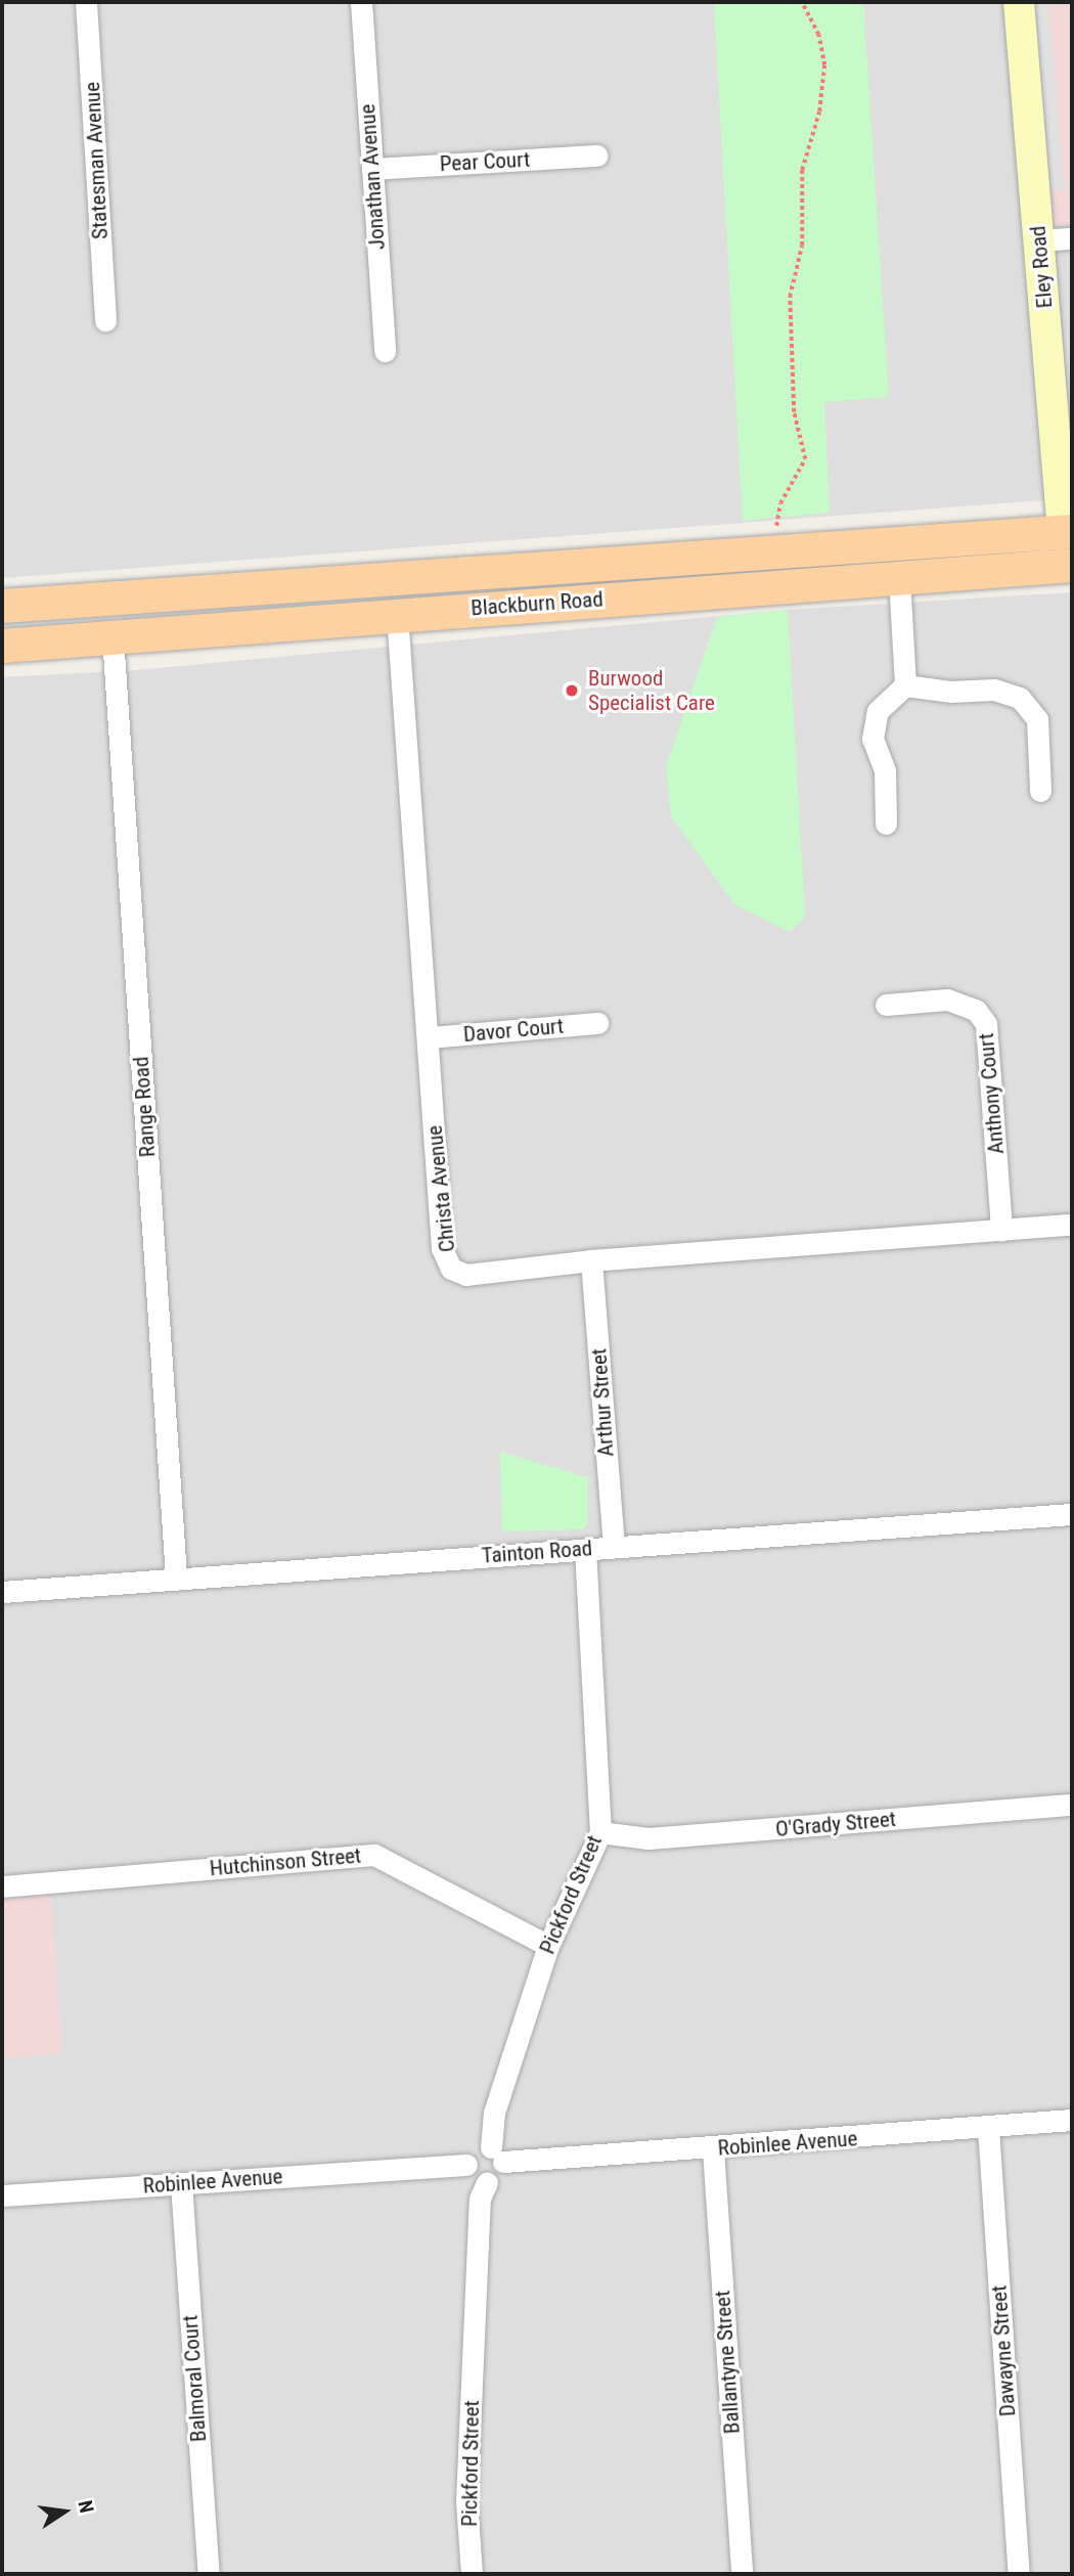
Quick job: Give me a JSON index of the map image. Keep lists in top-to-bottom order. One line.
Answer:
{"streets":{"main road":["Eley Road","Blackburn Road"],"street":["Statesman Avenue","Pear Court","Jonathan Avenue","Davor Court","Anthony Court","Range Road","Christa Avenue","Arthur Street","Tainton Road","O'Grady Street","Hutchinson Street","Pickford Street","Robinlee Avenue","Dawayne Street","Ballantyne Street","Balmoral Court"]},"crossings":[["Pear Court","Jonathan Avenue"],["Eley Road","Blackburn Road"],["Blackburn Road","Range Road"],["Blackburn Road","Christa Avenue"],["Davor Court","Christa Avenue"],["Anthony Court","Christa Avenue"],["Range Road","Tainton Road"],["Christa Avenue","Arthur Street"],["Arthur Street","Tainton Road"],["Tainton Road","Pickford Street"],["O'Grady Street","Pickford Street"],["Hutchinson Street","Pickford Street"],["Pickford Street","Robinlee Avenue"],["Robinlee Avenue","Dawayne Street"],["Robinlee Avenue","Ballantyne Street"],["Robinlee Avenue","Balmoral Court"]],"places":["Burwood Specialist Care"],"north":"right"}
